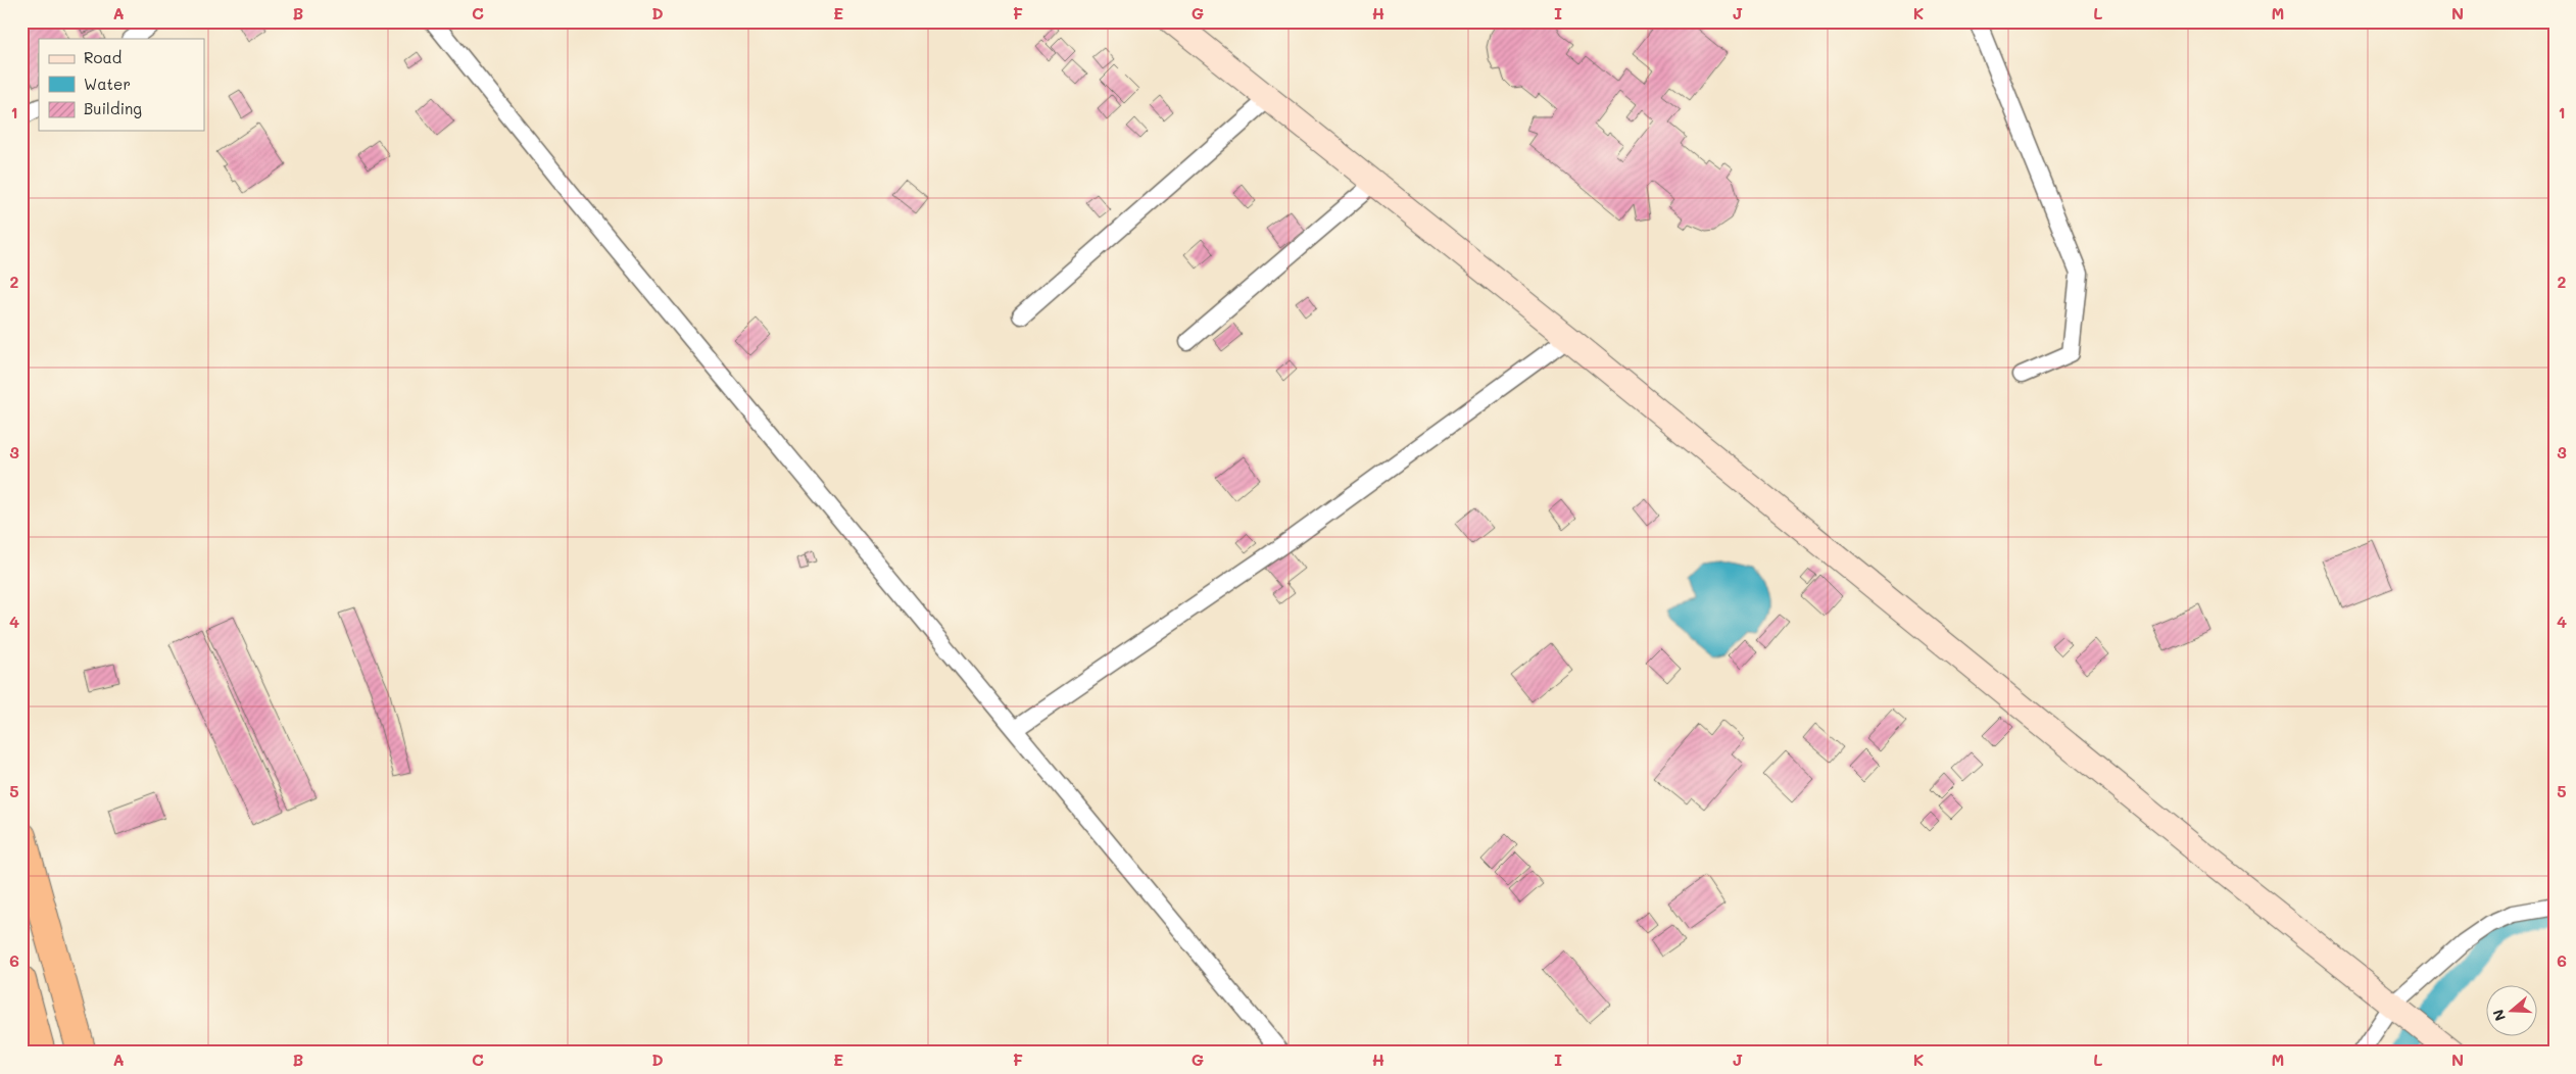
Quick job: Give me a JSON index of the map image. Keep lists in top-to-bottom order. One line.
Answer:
{"legend":["Road","Water","Building"],"north":"left","grid":{"columns":["A","B","C","D","E","F","G","H","I","J","K","L","M","N"],"rows":["1","2","3","4","5","6"]}}
